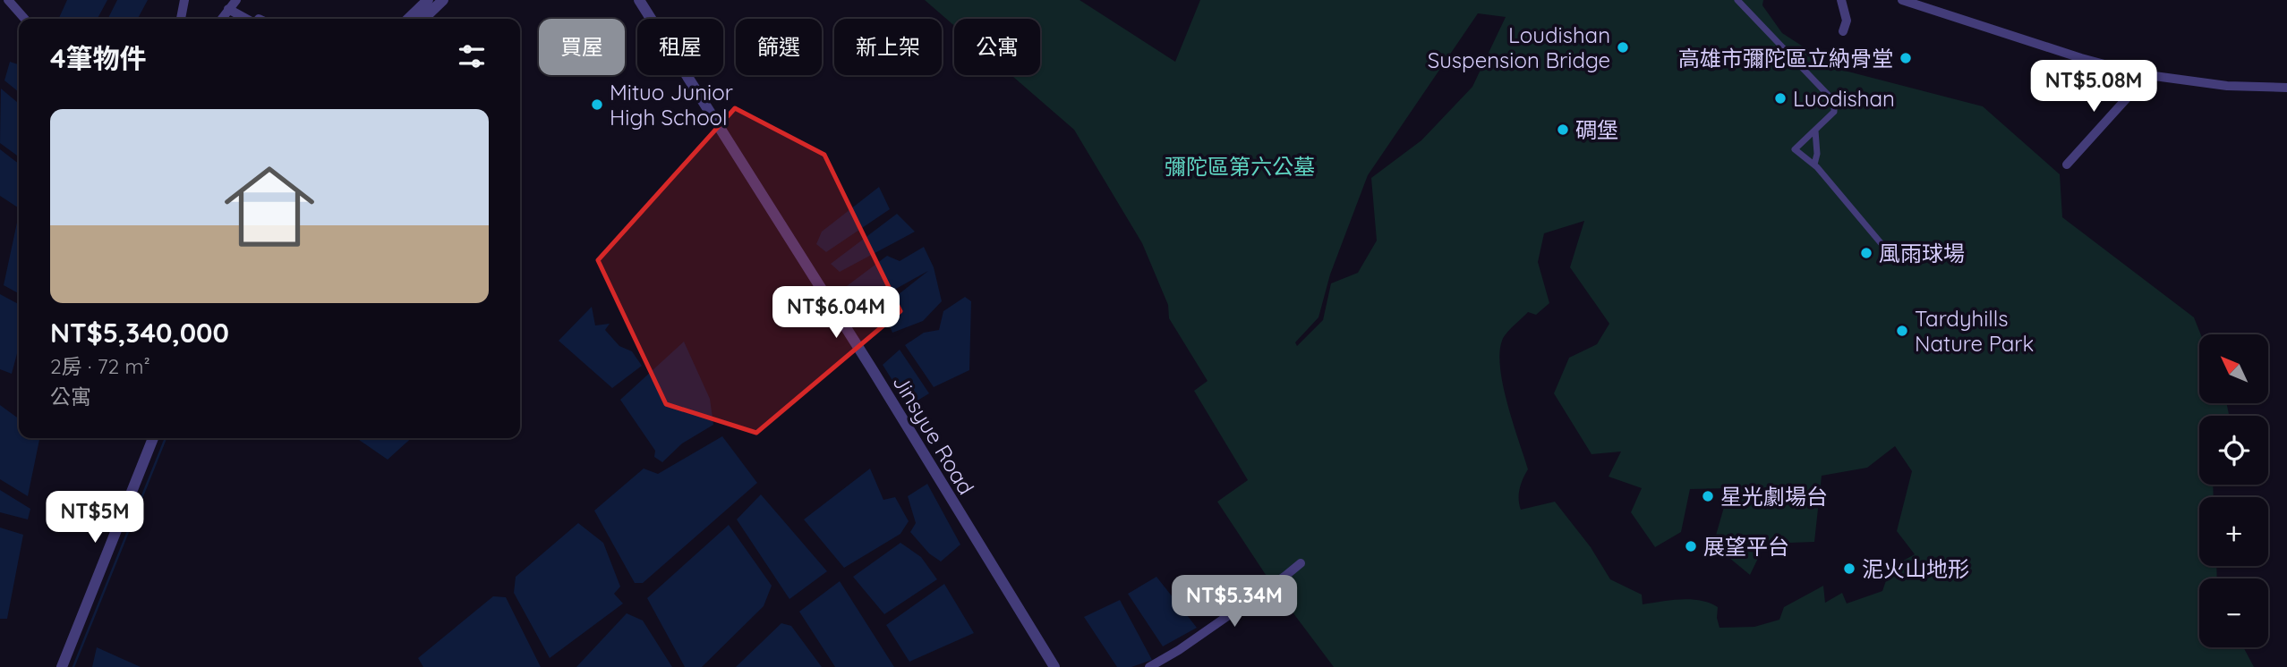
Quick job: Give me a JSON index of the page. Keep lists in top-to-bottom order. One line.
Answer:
{"streets":{"street":["Jinsyue Road"]},"parks":["彌陀區第六公墓"],"places":["Loudishan Suspension Bridge","高雄市彌陀區立納骨堂","Luodishan","Mituo Junior High School","碉堡","風雨球場","Tardyhills Nature Park","星光劇場台","展望平台","泥火山地形"],"north":"top left","page":{"chip":["買屋","租屋","篩選","新上架","公寓"],"heading":"4筆物件","price":["NT$5.08M","NT$6.04M","NT$5M","NT$5.34M"],"list":[{"name":"NT$5,340,000","note":"2房 · 72 m² · 公寓"}],"map_buttons":["+","−"]}}
